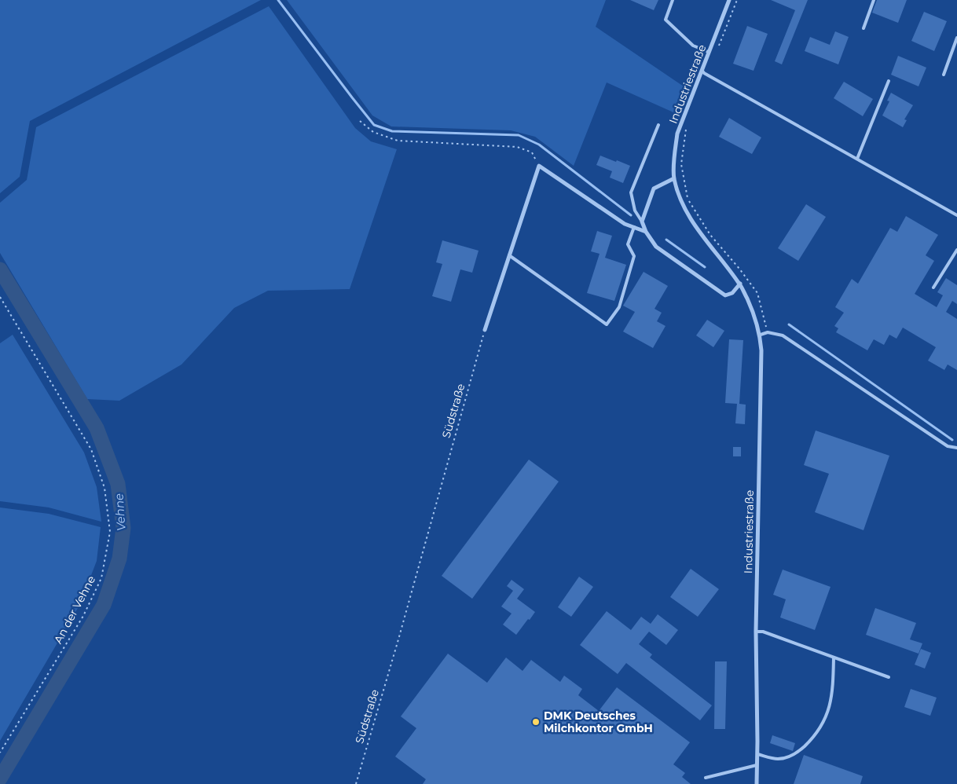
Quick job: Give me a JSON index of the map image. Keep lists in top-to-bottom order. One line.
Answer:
{"streets":{"street":["Industriestraße"],"path":["Südstraße","An der Vehne"]},"water":["Vehne"],"places":["DMK Deutsches Milchkontor GmbH"]}
